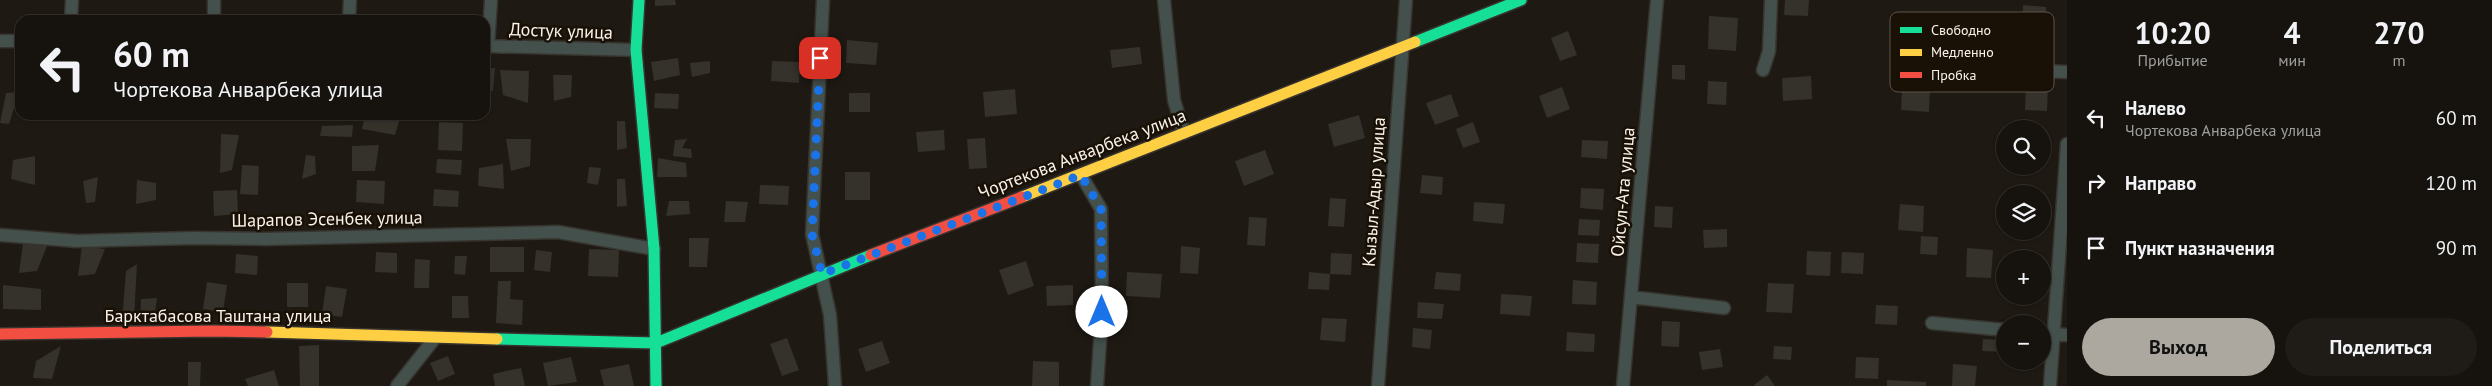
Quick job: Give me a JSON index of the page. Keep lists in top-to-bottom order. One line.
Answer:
{"streets":{"street":["Достук улица","Чортекова Анварбека улица","Кызыл-Адыр улица","Ойсул-Ата улица","Шарапов Эсенбек улица","Барктабасова Таштана улица"]},"crossings":[["Чортекова Анварбека улица","Кызыл-Адыр улица"],["Чортекова Анварбека улица","Барктабасова Таштана улица"]],"legend":["Свободно","Медленно","Пробка"],"page":{"eta":["10:20","Прибытие","4","мин","270","m"],"turn":["60 m","Чортекова Анварбека улица"],"list":[{"name":"Налево","note":"Чортекова Анварбека улица","value":"60 m"},{"name":"Направо","value":"120 m"},{"name":"Пункт назначения","value":"90 m"}],"map_buttons":["+","−"],"buttons":["Выход","Поделиться"]}}
